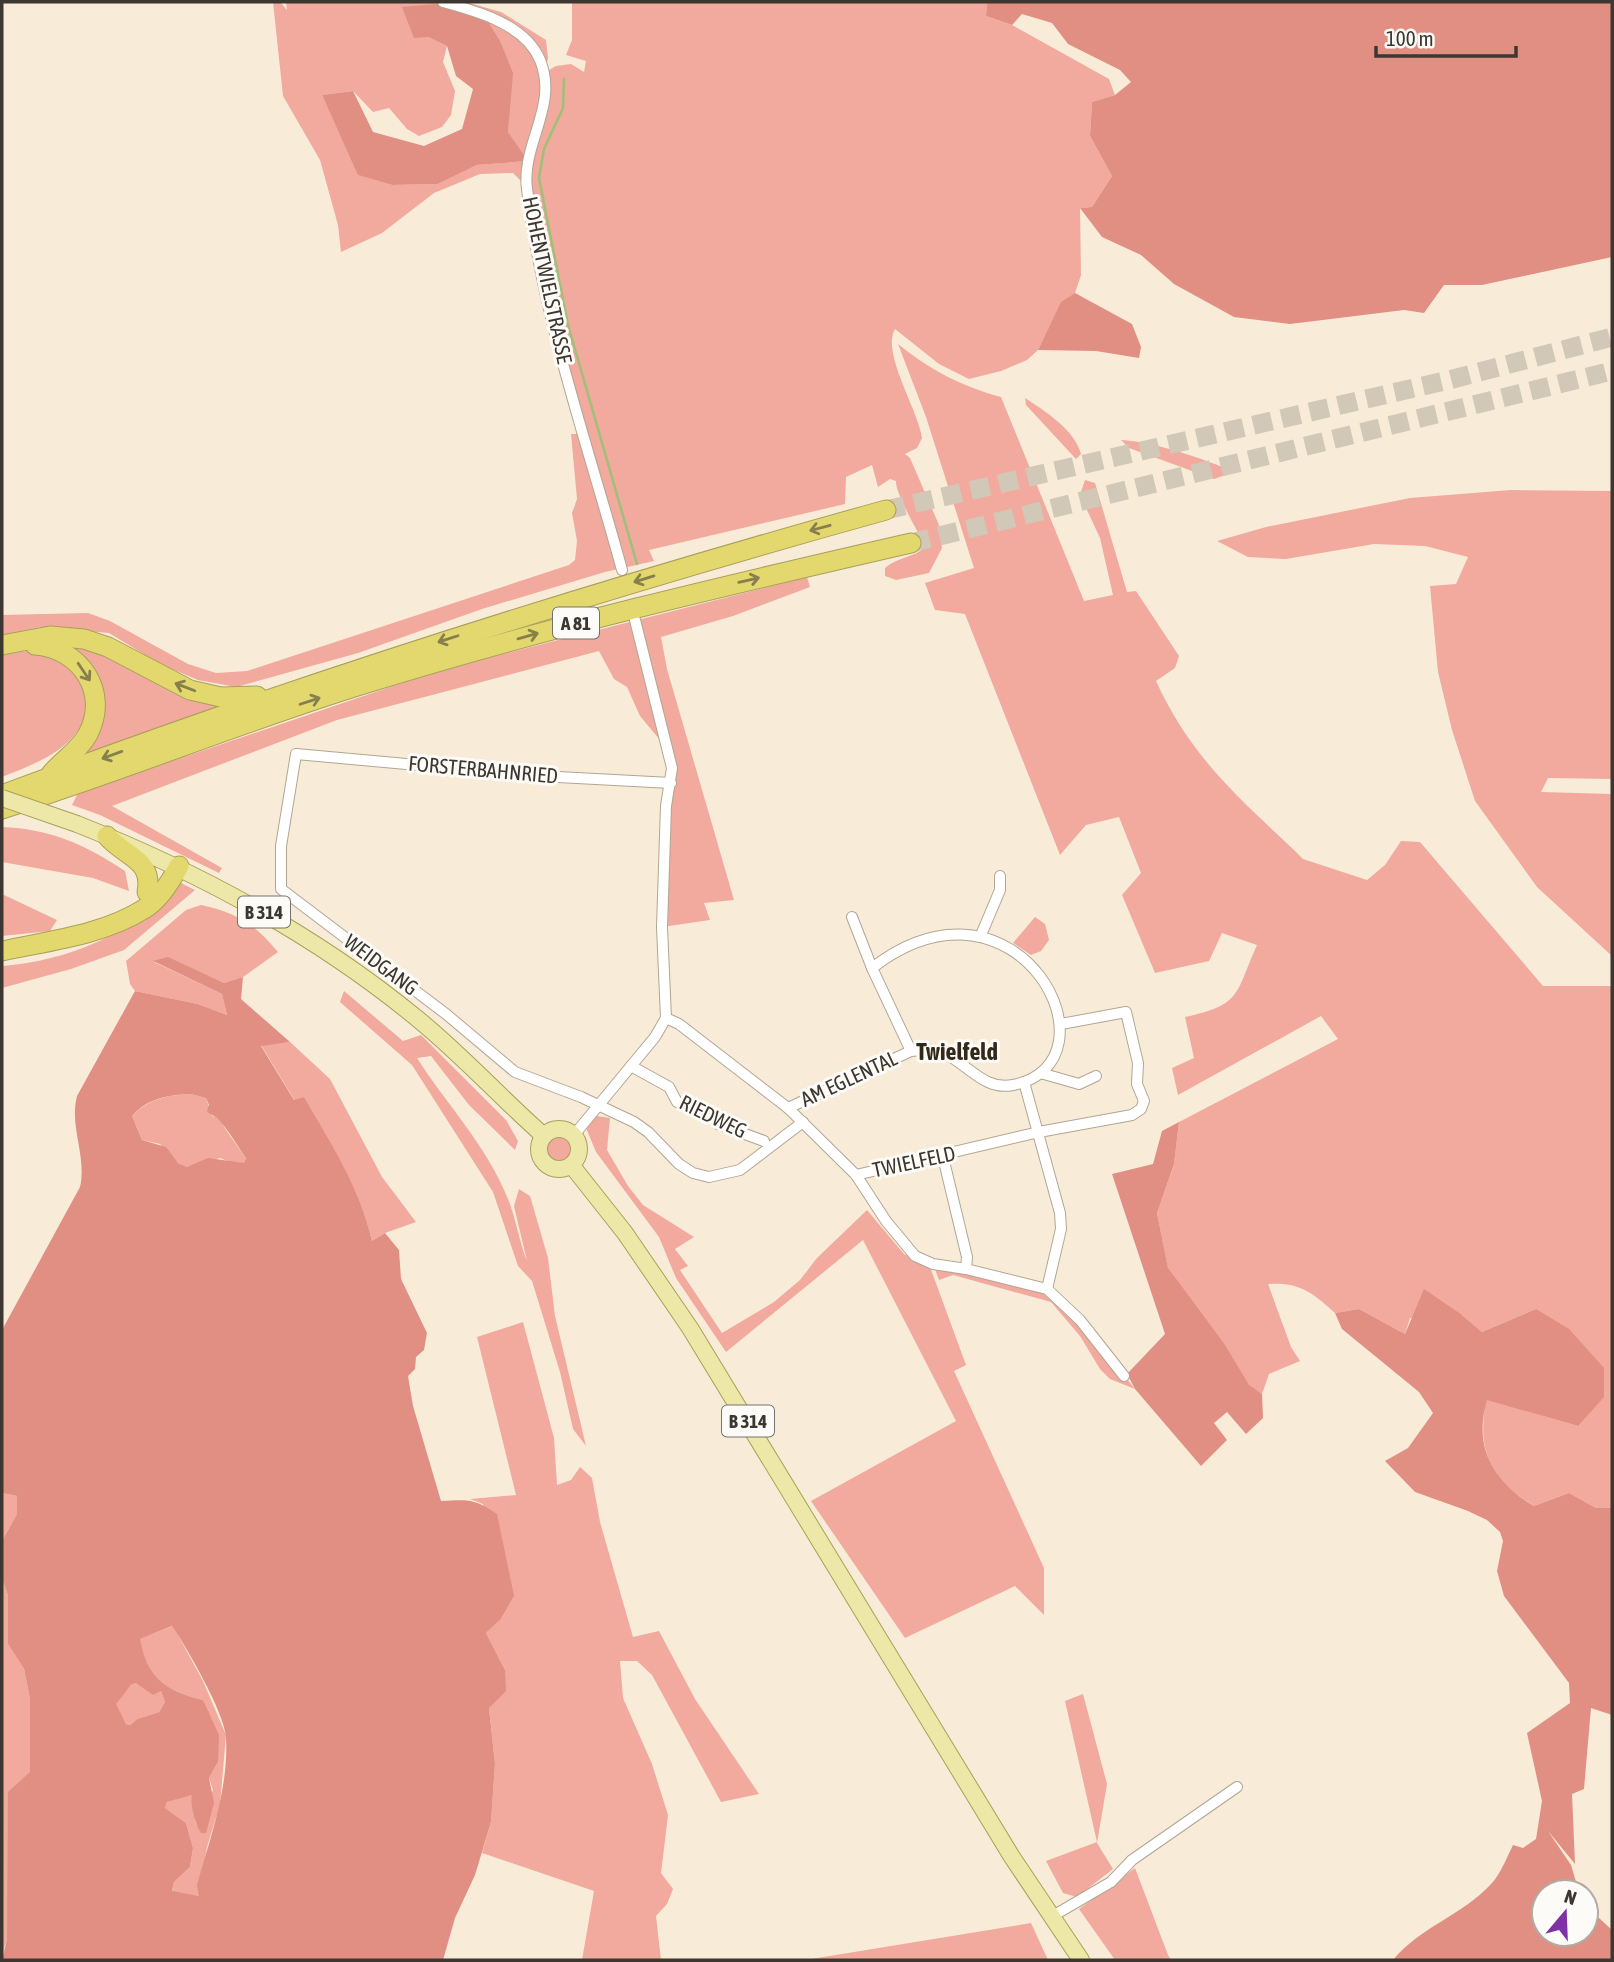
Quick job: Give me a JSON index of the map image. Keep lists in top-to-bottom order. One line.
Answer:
{"streets":{"highway":["A 81"],"main road":["B 314"],"street":["HOHENTWIELSTRASSE","FORSTERBAHNRIED","WEIDGANG","AM EGLENTAL","RIEDWEG","TWIELFELD"]},"crossings":[["A 81","B 314"],["FORSTERBAHNRIED","WEIDGANG"],["WEIDGANG","AM EGLENTAL"],["AM EGLENTAL","TWIELFELD"]],"districts":["Twielfeld"],"scale_bar":"100 m","north":"top"}
